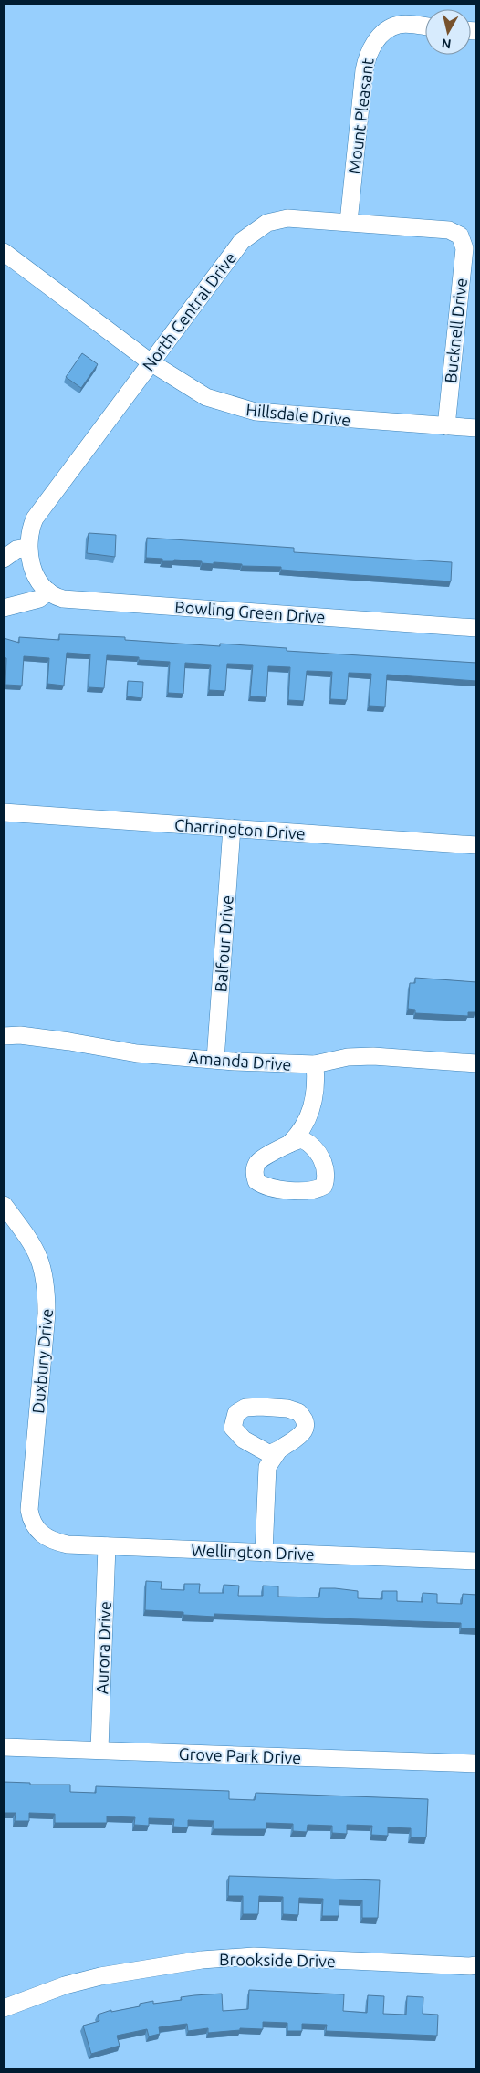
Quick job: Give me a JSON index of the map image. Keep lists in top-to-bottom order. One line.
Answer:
{"streets":{"street":["Mount Pleasant","North Central Drive","Bucknell Drive","Hillsdale Drive","Bowling Green Drive","Charrington Drive","Balfour Drive","Amanda Drive","Duxbury Drive","Wellington Drive","Aurora Drive","Grove Park Drive","Brookside Drive"]},"crossings":[["Mount Pleasant","North Central Drive"],["North Central Drive","Bucknell Drive"],["North Central Drive","Hillsdale Drive"],["North Central Drive","Bowling Green Drive"],["Bucknell Drive","Hillsdale Drive"],["Charrington Drive","Balfour Drive"],["Balfour Drive","Amanda Drive"],["Duxbury Drive","Wellington Drive"],["Wellington Drive","Aurora Drive"],["Aurora Drive","Grove Park Drive"]],"north":"bottom"}
